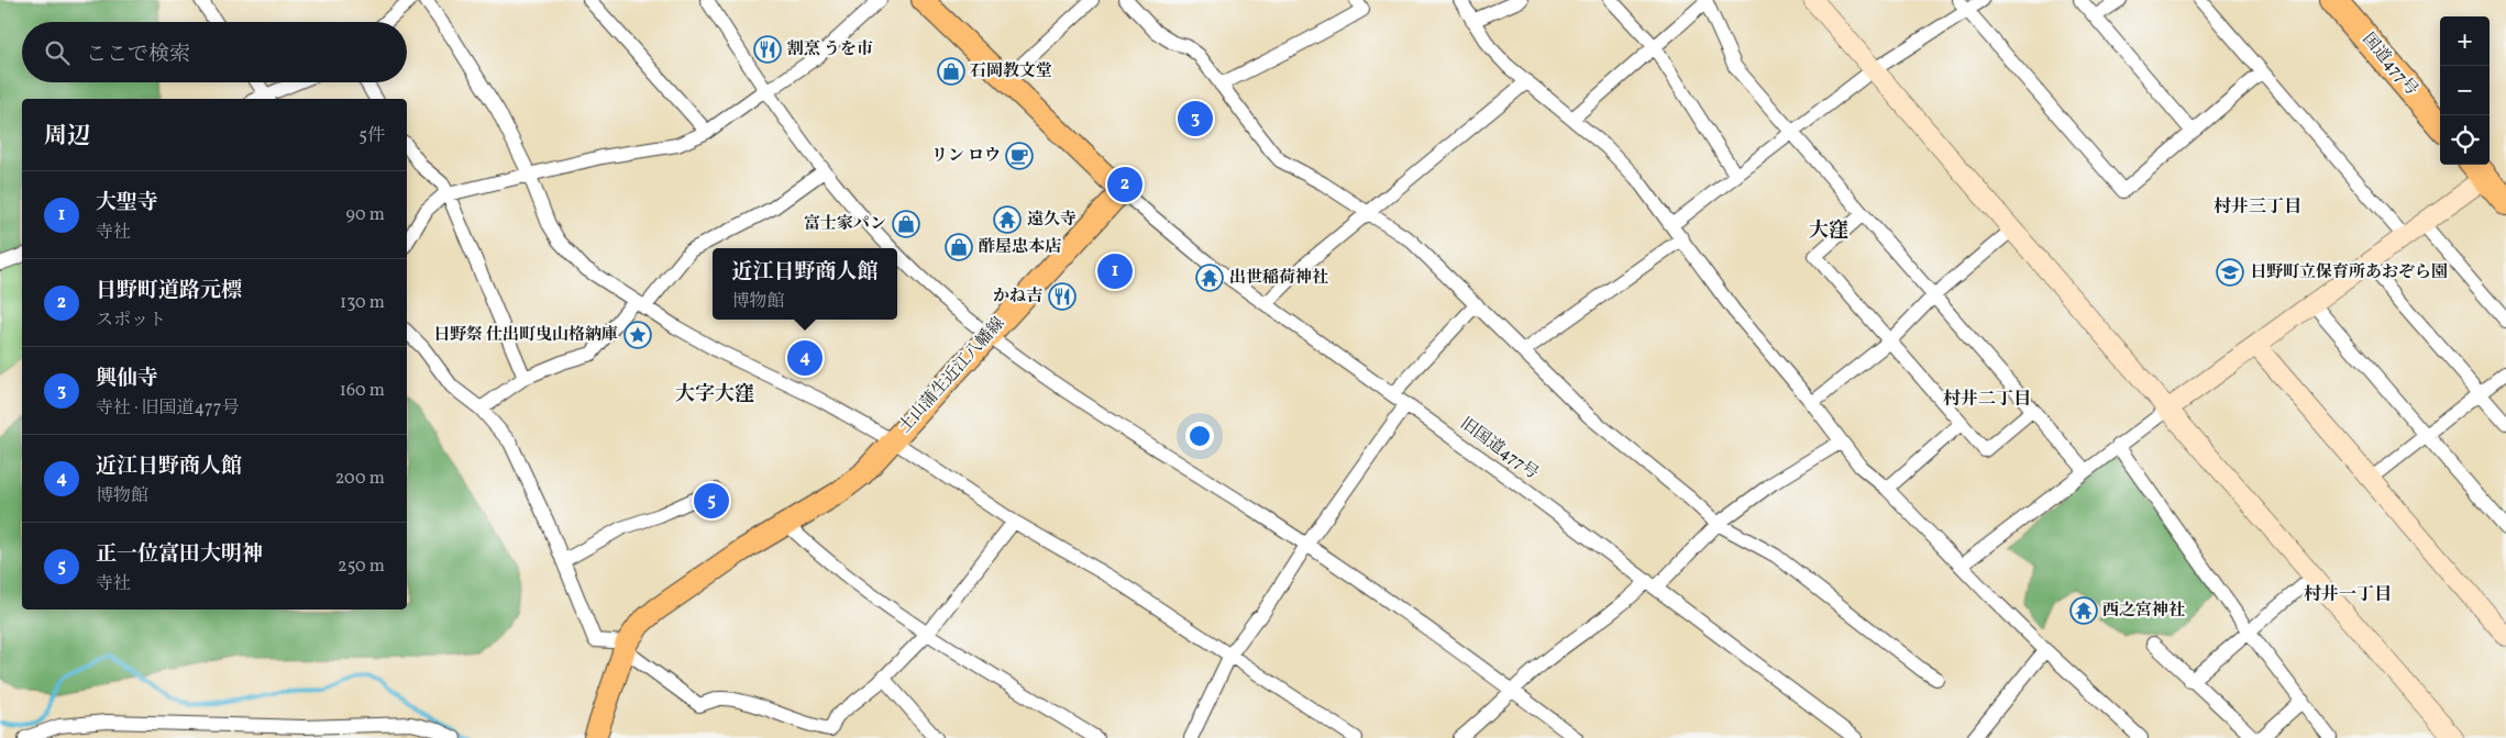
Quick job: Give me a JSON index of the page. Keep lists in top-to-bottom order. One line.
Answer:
{"streets":{"highway":["国道477号"],"main road":["土山蒲生近江八幡線"],"street":["旧国道477号"]},"crossings":[["土山蒲生近江八幡線","旧国道477号"]],"districts":["村井三丁目","大窪","大字大窪","村井二丁目","村井一丁目"],"places":{"restaurant":["割烹 うを市","かね吉"],"shop":["石岡教文堂","富士家パン","酢屋忠本店"],"cafe":["リン ロウ"],"temple":["遠久寺","出世稲荷神社","西之宮神社"],"school or university":["日野町立保育所あおぞら園"],"place":["日野祭 仕出町曳山格納庫"]},"page":{"map_buttons":["+","−"],"search":"ここで検索","pins":["3","2","1","4","5"],"heading":["周辺","5件"],"list":[{"mark":"1","name":"大聖寺","note":"寺社","value":"90 m"},{"mark":"2","name":"日野町道路元標","note":"スポット","value":"130 m"},{"mark":"3","name":"興仙寺","note":"寺社 · 旧国道477号","value":"160 m"},{"mark":"4","name":"近江日野商人館","note":"博物館","value":"200 m"},{"mark":"5","name":"正一位富田大明神","note":"寺社","value":"250 m"}],"popup":["近江日野商人館","博物館"]}}
